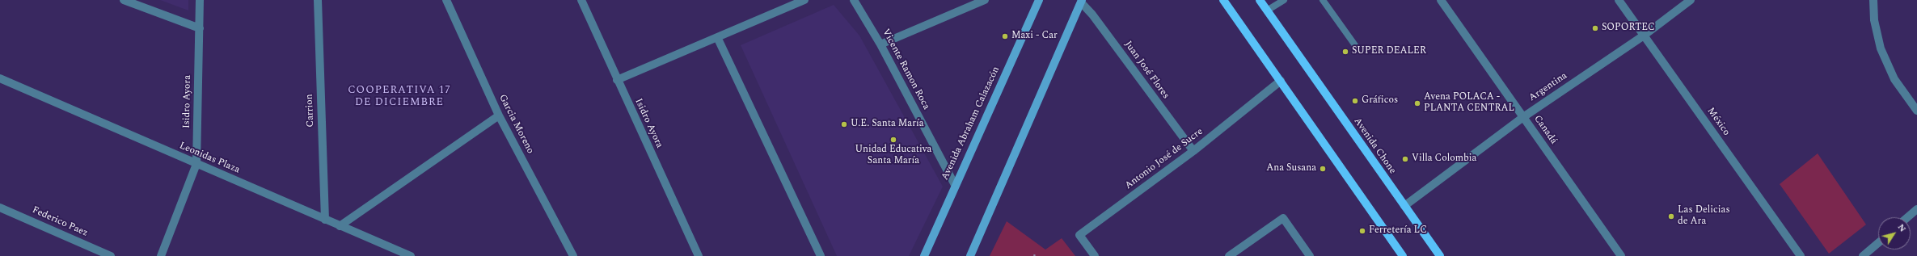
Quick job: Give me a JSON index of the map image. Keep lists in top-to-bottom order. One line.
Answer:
{"streets":{"main road":["Avenida Abraham Calazacón","Avenida Chone"],"street":["Vicente Ramon Roca","Juan José Flores","Argentina","Isidro Ayora","Carrion","México","Garcia Moreno","Canadá","Leonidas Plaza","Antonio José de Sucre","Federico Paez"]},"crossings":[["Vicente Ramon Roca","Avenida Abraham Calazacón"],["Juan José Flores","Antonio José de Sucre"],["Argentina","México"],["Argentina","Canadá"],["Argentina","Avenida Chone"],["Isidro Ayora","Leonidas Plaza"],["Carrion","Leonidas Plaza"]],"districts":["COOPERATIVA 17 DE DICIEMBRE"],"places":["SOPORTEC","Maxi - Car","SUPER DEALER","Gráficos","Avena POLACA - PLANTA CENTRAL","U.E. Santa María","Unidad Educativa Santa María","Villa Colombia","Ana Susana","Las Delicias de Ara","Ferretería LC"],"north":"top right"}
